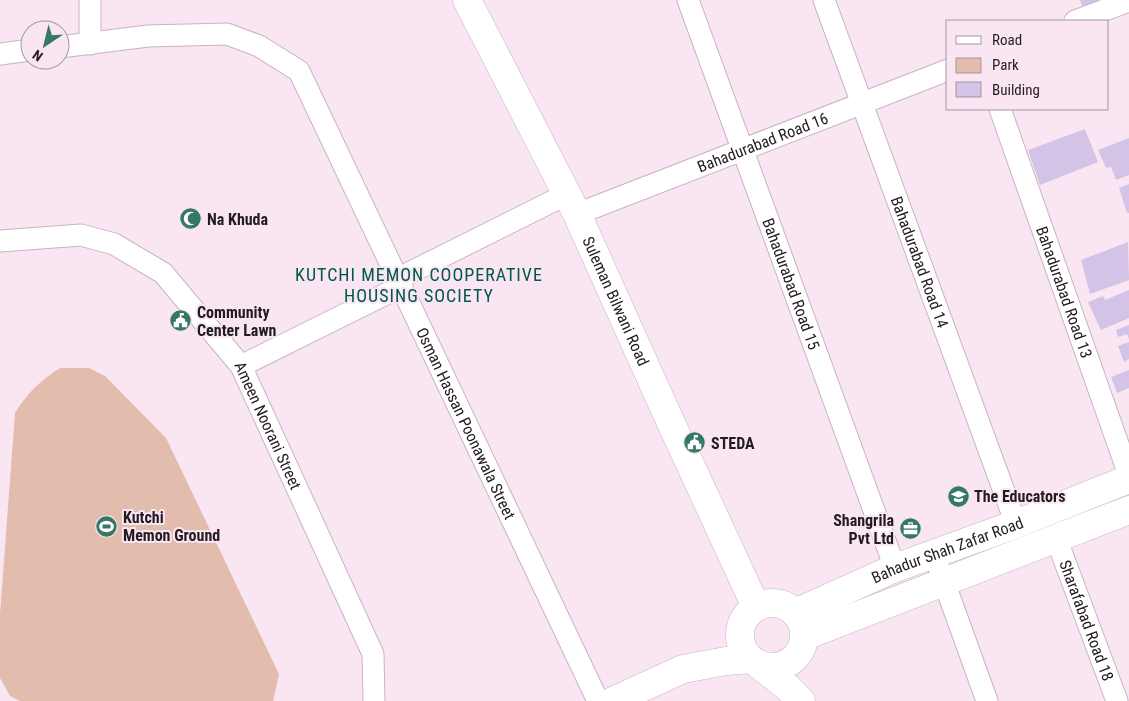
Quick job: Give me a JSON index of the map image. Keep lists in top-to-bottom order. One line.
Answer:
{"streets":{"street":["Bahadurabad Road 16","Bahadurabad Road 14","Bahadurabad Road 15","Bahadurabad Road 13","Suleman Bilwani Road","Osman Hassan Poonawala Street","Ameen Noorani Street","Bahadur Shah Zafar Road","Sharafabad Road 18"]},"crossings":[["Bahadurabad Road 16","Bahadurabad Road 14"],["Bahadurabad Road 16","Bahadurabad Road 15"],["Bahadurabad Road 16","Suleman Bilwani Road"],["Bahadurabad Road 16","Osman Hassan Poonawala Street"],["Bahadurabad Road 16","Ameen Noorani Street"],["Bahadurabad Road 14","Bahadur Shah Zafar Road"],["Bahadurabad Road 15","Bahadur Shah Zafar Road"],["Suleman Bilwani Road","Bahadur Shah Zafar Road"],["Bahadur Shah Zafar Road","Sharafabad Road 18"]],"districts":["KUTCHI MEMON COOPERATIVE HOUSING SOCIETY"],"places":{"mosque":["Na Khuda"],"public building":["Community Center Lawn","STEDA"],"school or university":["The Educators"],"sports":["Kutchi Memon Ground"],"office":["Shangrila Pvt Ltd"]},"legend":["Road","Park","Building"],"north":"bottom left"}
